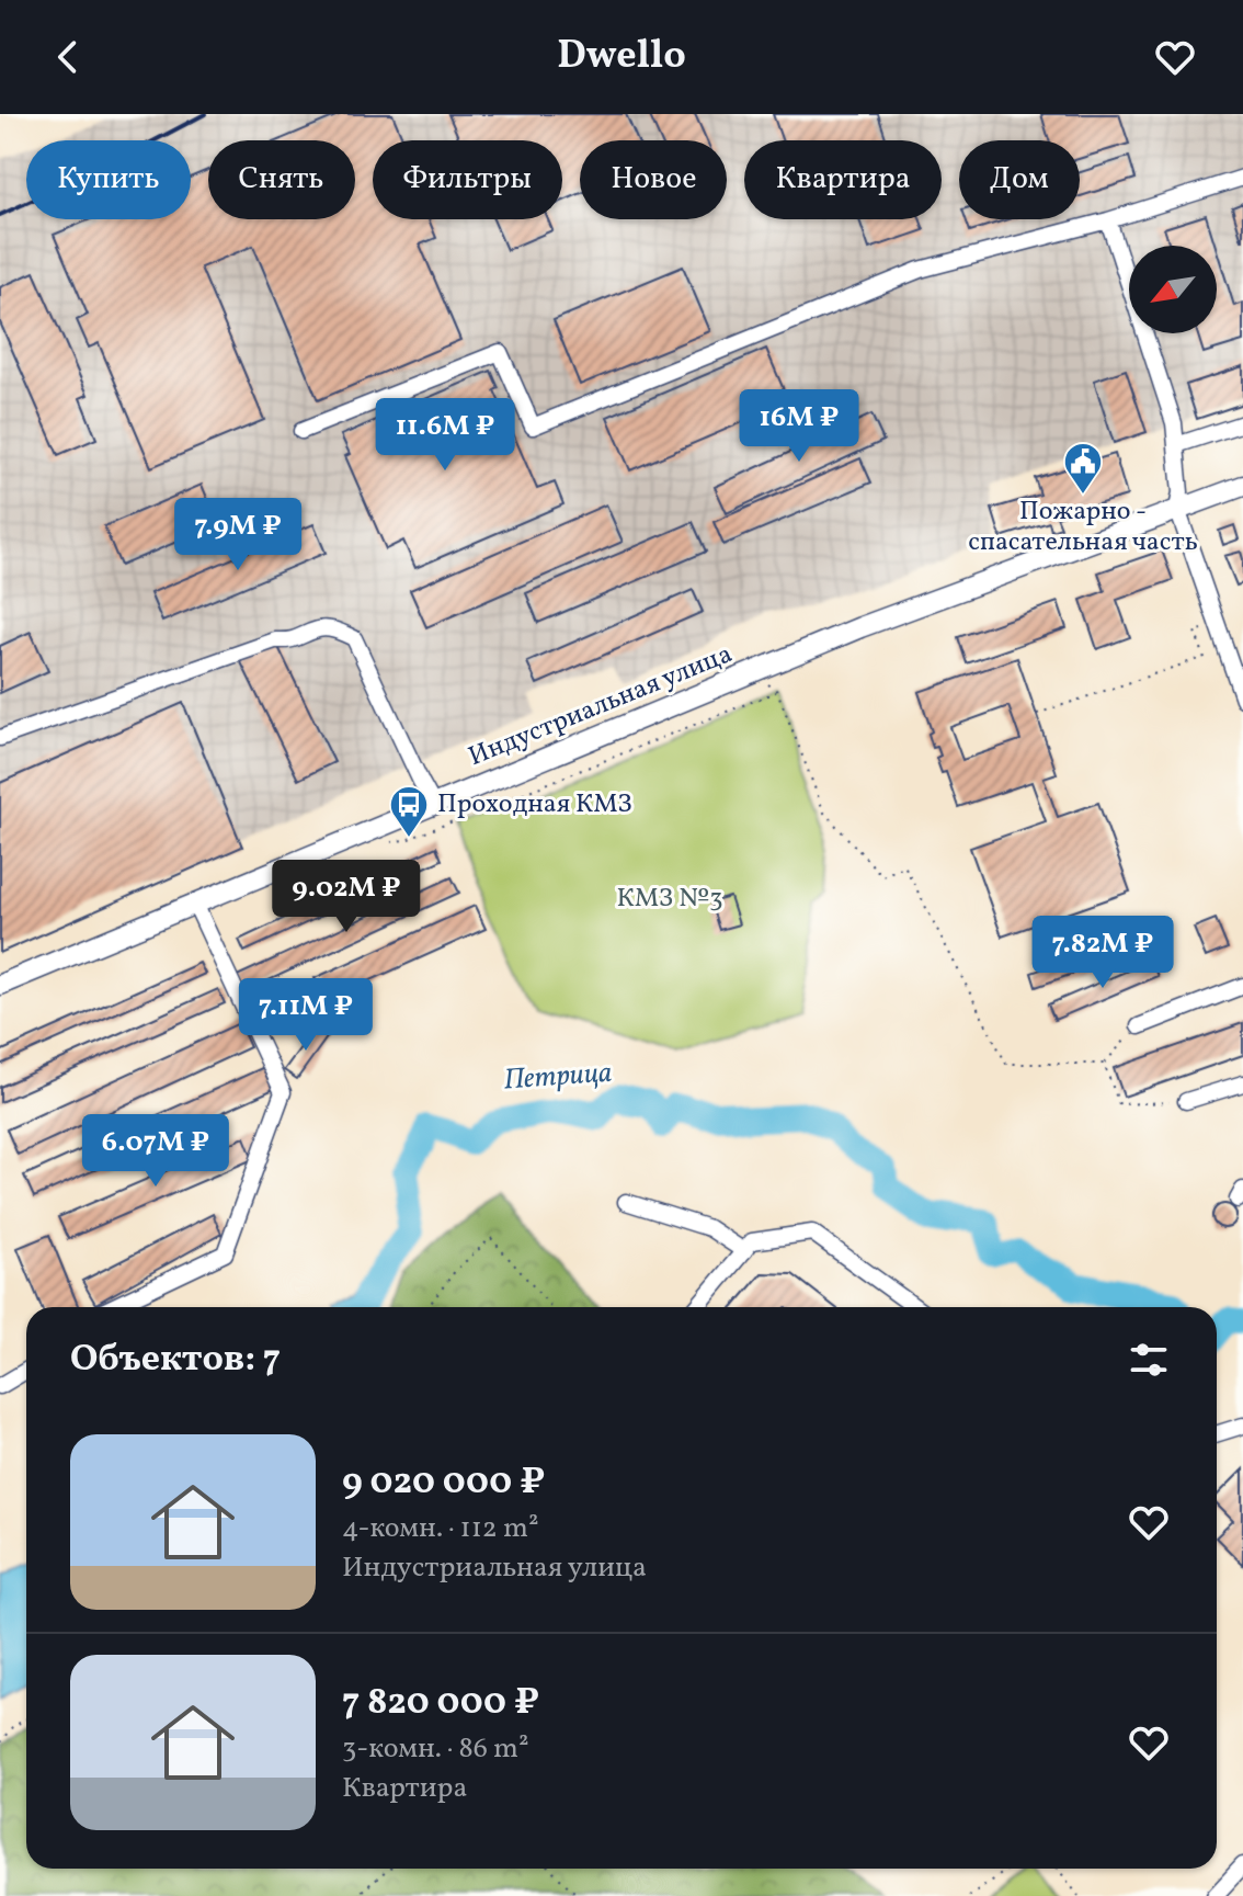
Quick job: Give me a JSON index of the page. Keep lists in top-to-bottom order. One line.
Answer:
{"streets":{"main road":["Индустриальная улица"]},"water":["Петрица"],"parks":["КМЗ №3"],"places":{"public building":["Пожарно - спасательная часть"],"bus stop":["Проходная КМЗ"]},"north":"bottom left","page":{"header":"Dwello","chip":["Купить","Снять","Фильтры","Новое","Квартира","Дом"],"price":["16M ₽","11.6M ₽","7.9M ₽","9.02M ₽","7.82M ₽","7.11M ₽","6.07M ₽"],"heading":"Объектов: 7","list":[{"name":"9 020 000 ₽","note":"4-комн. · 112 m² · Индустриальная улица"},{"name":"7 820 000 ₽","note":"3-комн. · 86 m² · Квартира"}]}}
